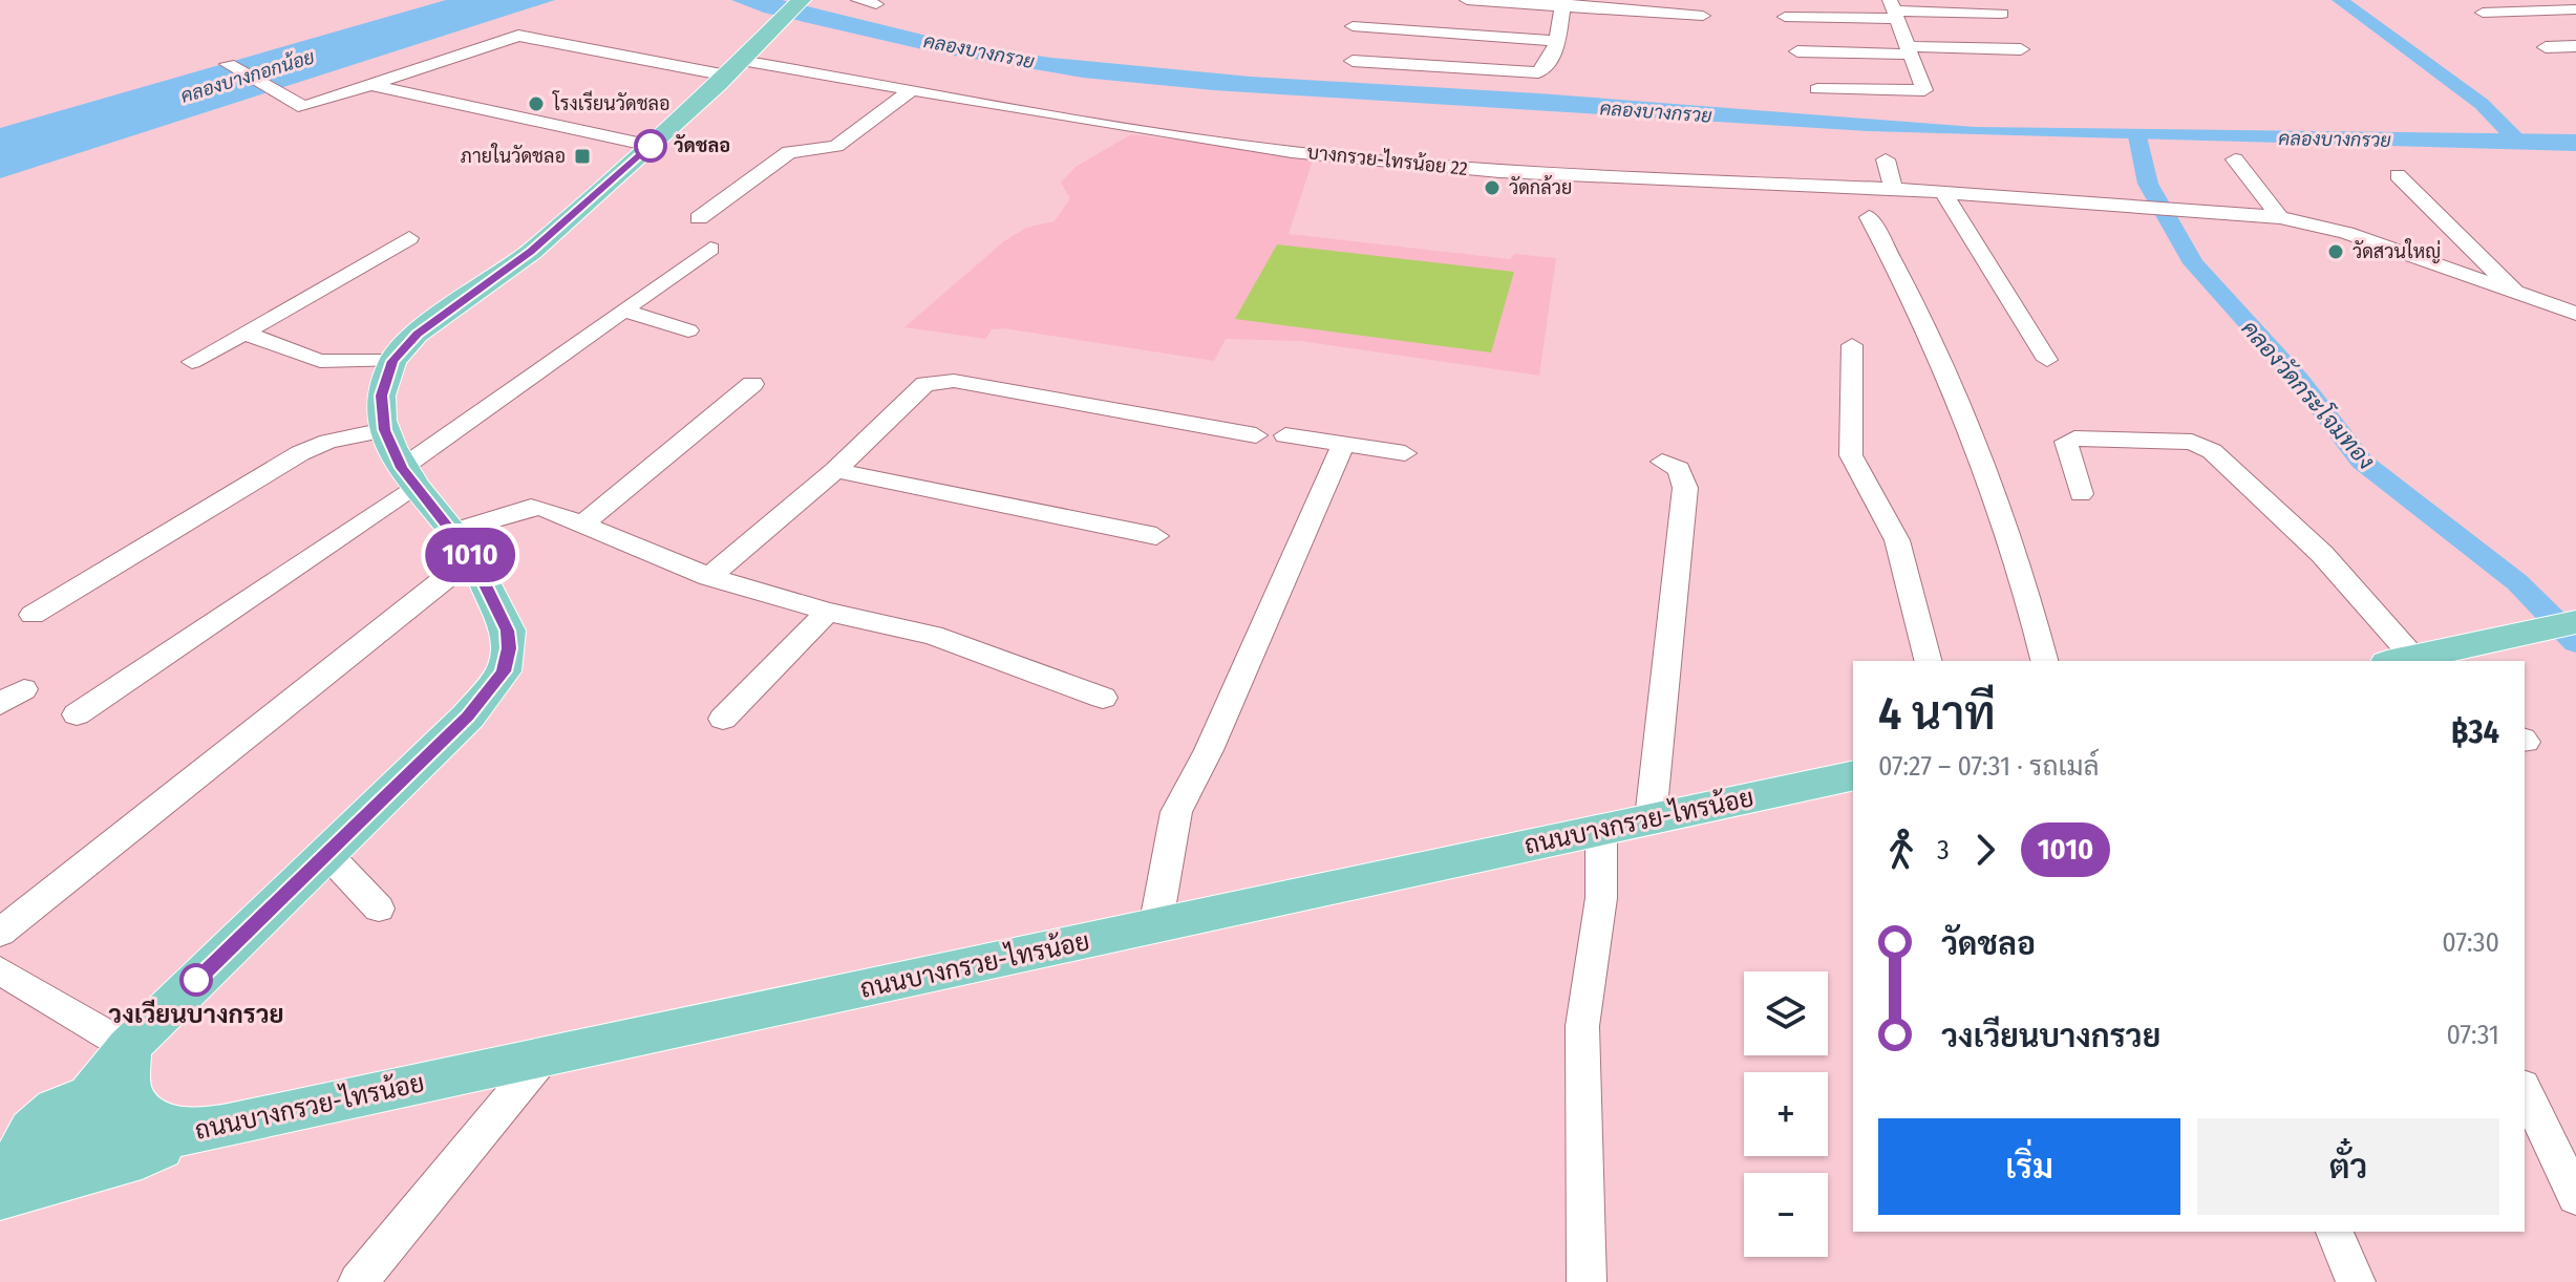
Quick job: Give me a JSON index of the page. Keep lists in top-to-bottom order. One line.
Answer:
{"streets":{"main road":["ถนนบางกรวย-ไทรน้อย"],"street":["บางกรวย-ไทรน้อย 22"]},"water":["คลองบางกรวย","คลองบางกอกน้อย","คลองวัดกระโจมทอง"],"places":{"other":["โรงเรียนวัดชลอ","วัดชลอ","วัดกล้วย","วัดสวนใหญ่","วงเวียนบางกรวย"],"transit":["ภายในวัดชลอ"]},"lines":["bus line 1010"],"page":{"on_map":"1010","heading":["4 นาที","07:27 – 07:31 · รถเมล์","฿34"],"legs":["3","1010"],"list":[{"name":"วัดชลอ","value":"07:30"},{"name":"วงเวียนบางกรวย","value":"07:31"}],"map_buttons":["+","−"],"buttons":["เริ่ม","ตั๋ว"]}}
